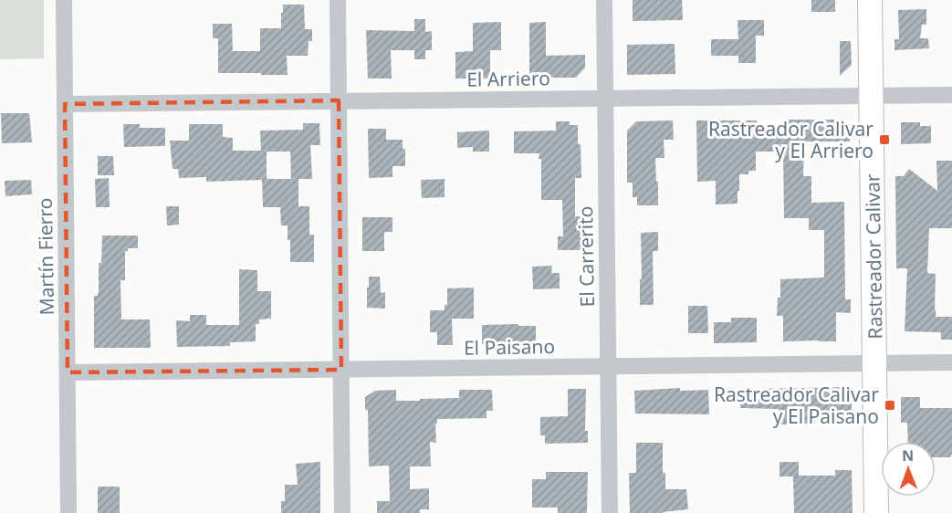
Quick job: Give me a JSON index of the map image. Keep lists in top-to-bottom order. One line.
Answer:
{"streets":{"main road":["Rastreador Calivar"],"street":["El Arriero","Martín Fierro","El Carrerito","El Paisano"]},"crossings":[["El Arriero","Martín Fierro"],["El Arriero","El Carrerito"],["El Arriero","Rastreador Calivar"],["Martín Fierro","El Paisano"],["El Carrerito","El Paisano"],["Rastreador Calivar","El Paisano"]],"places":{"transit":["Rastreador Calivar y El Arriero","Rastreador Calivar y El Paisano"]},"north":"top"}
